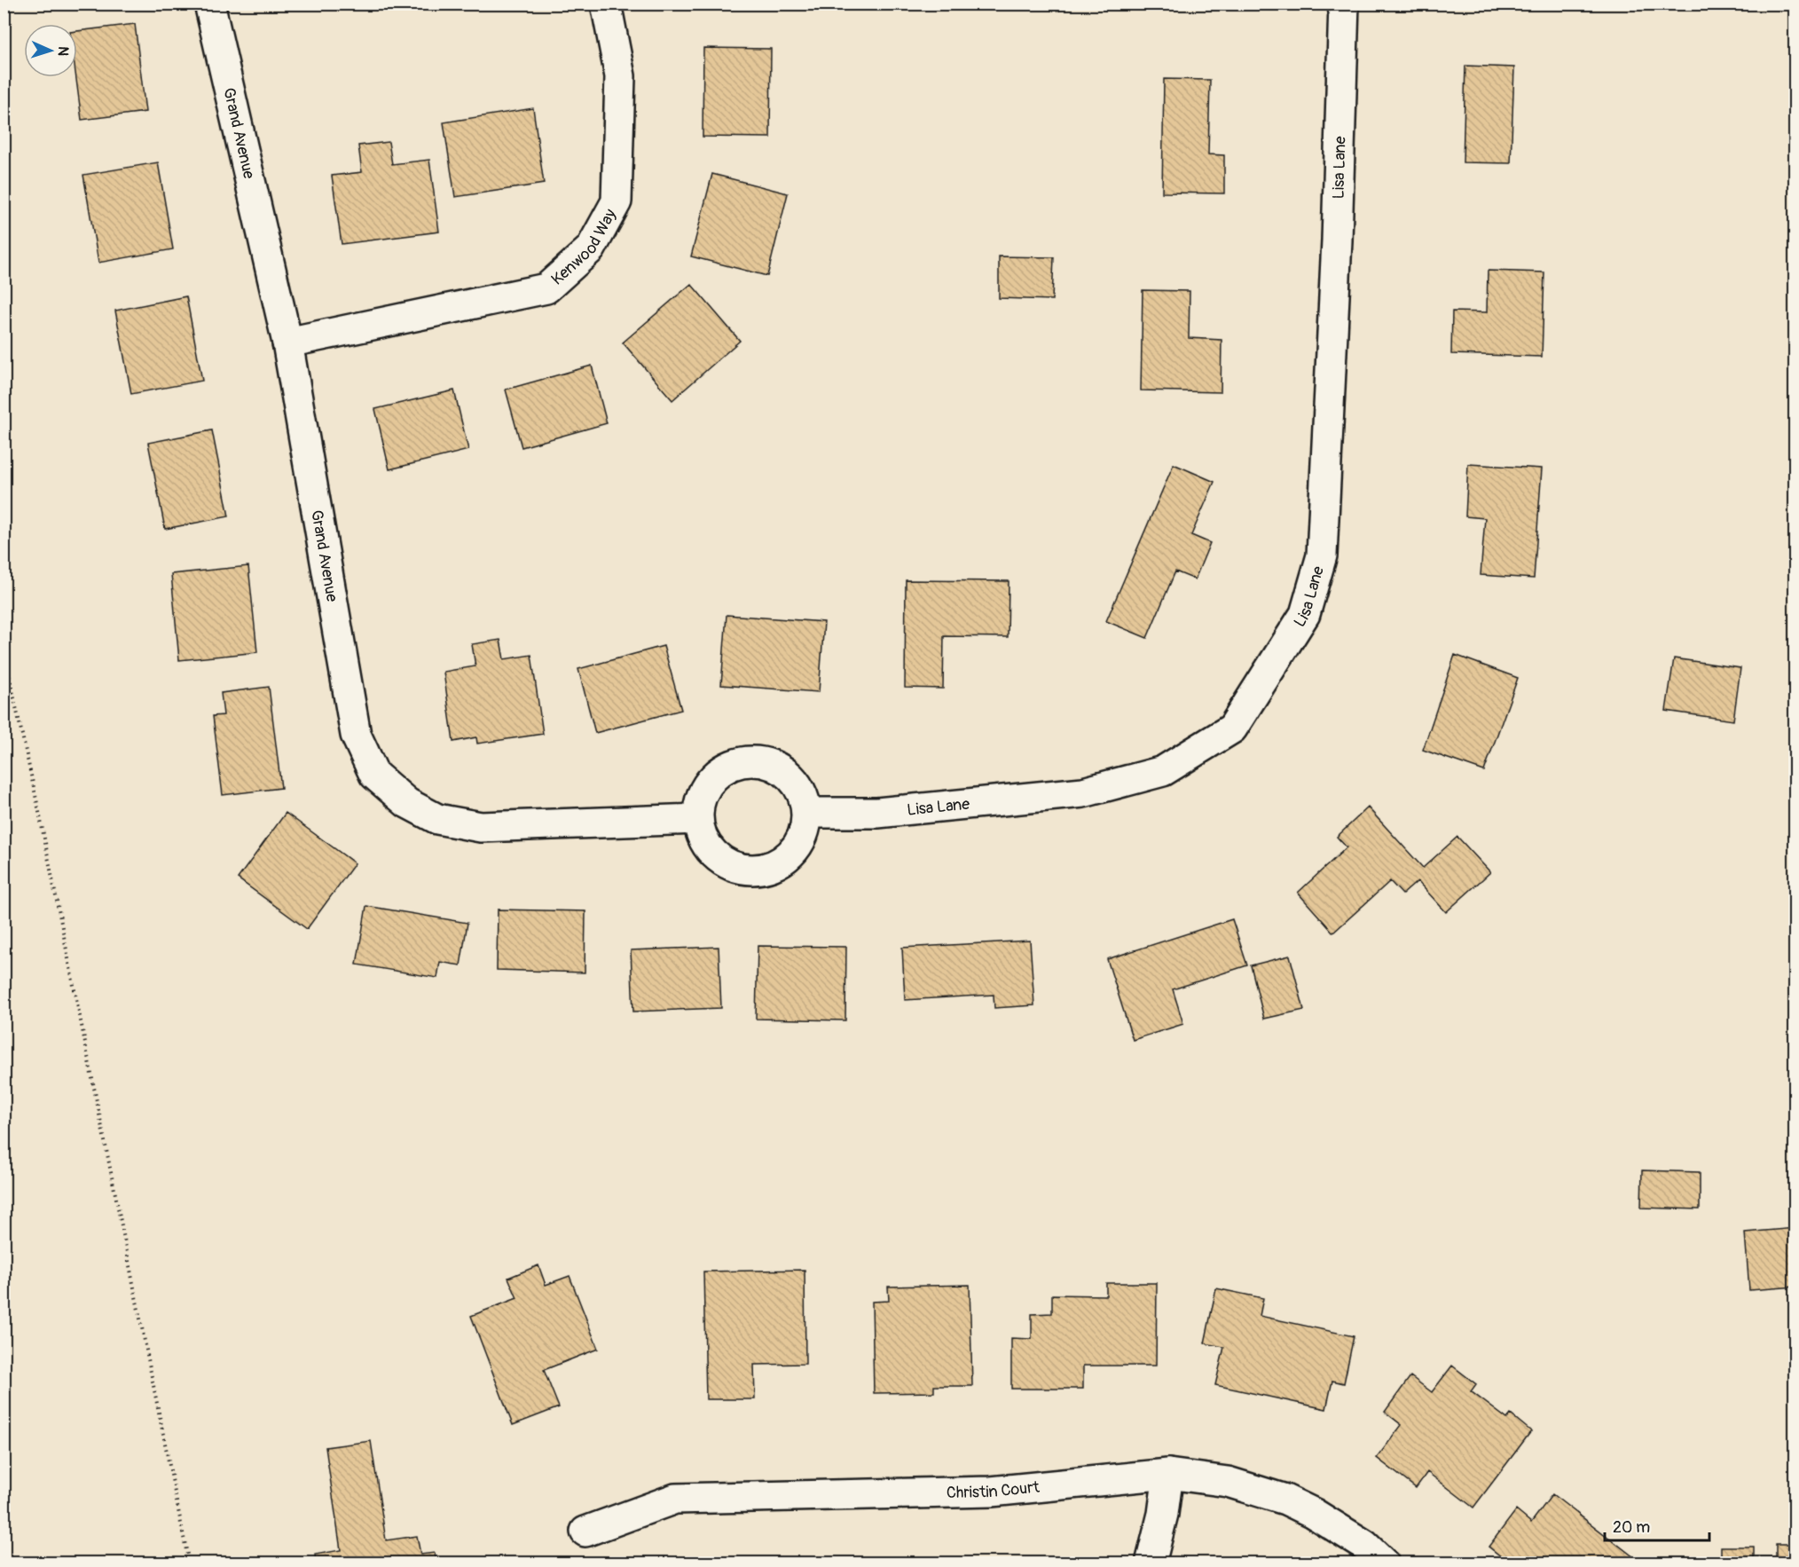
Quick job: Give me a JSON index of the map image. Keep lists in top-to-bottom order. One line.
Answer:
{"streets":{"street":["Grand Avenue","Lisa Lane","Kenwood Way","Christin Court"]},"crossings":[["Grand Avenue","Lisa Lane"],["Grand Avenue","Kenwood Way"]],"scale_bar":"20 m","north":"right"}
